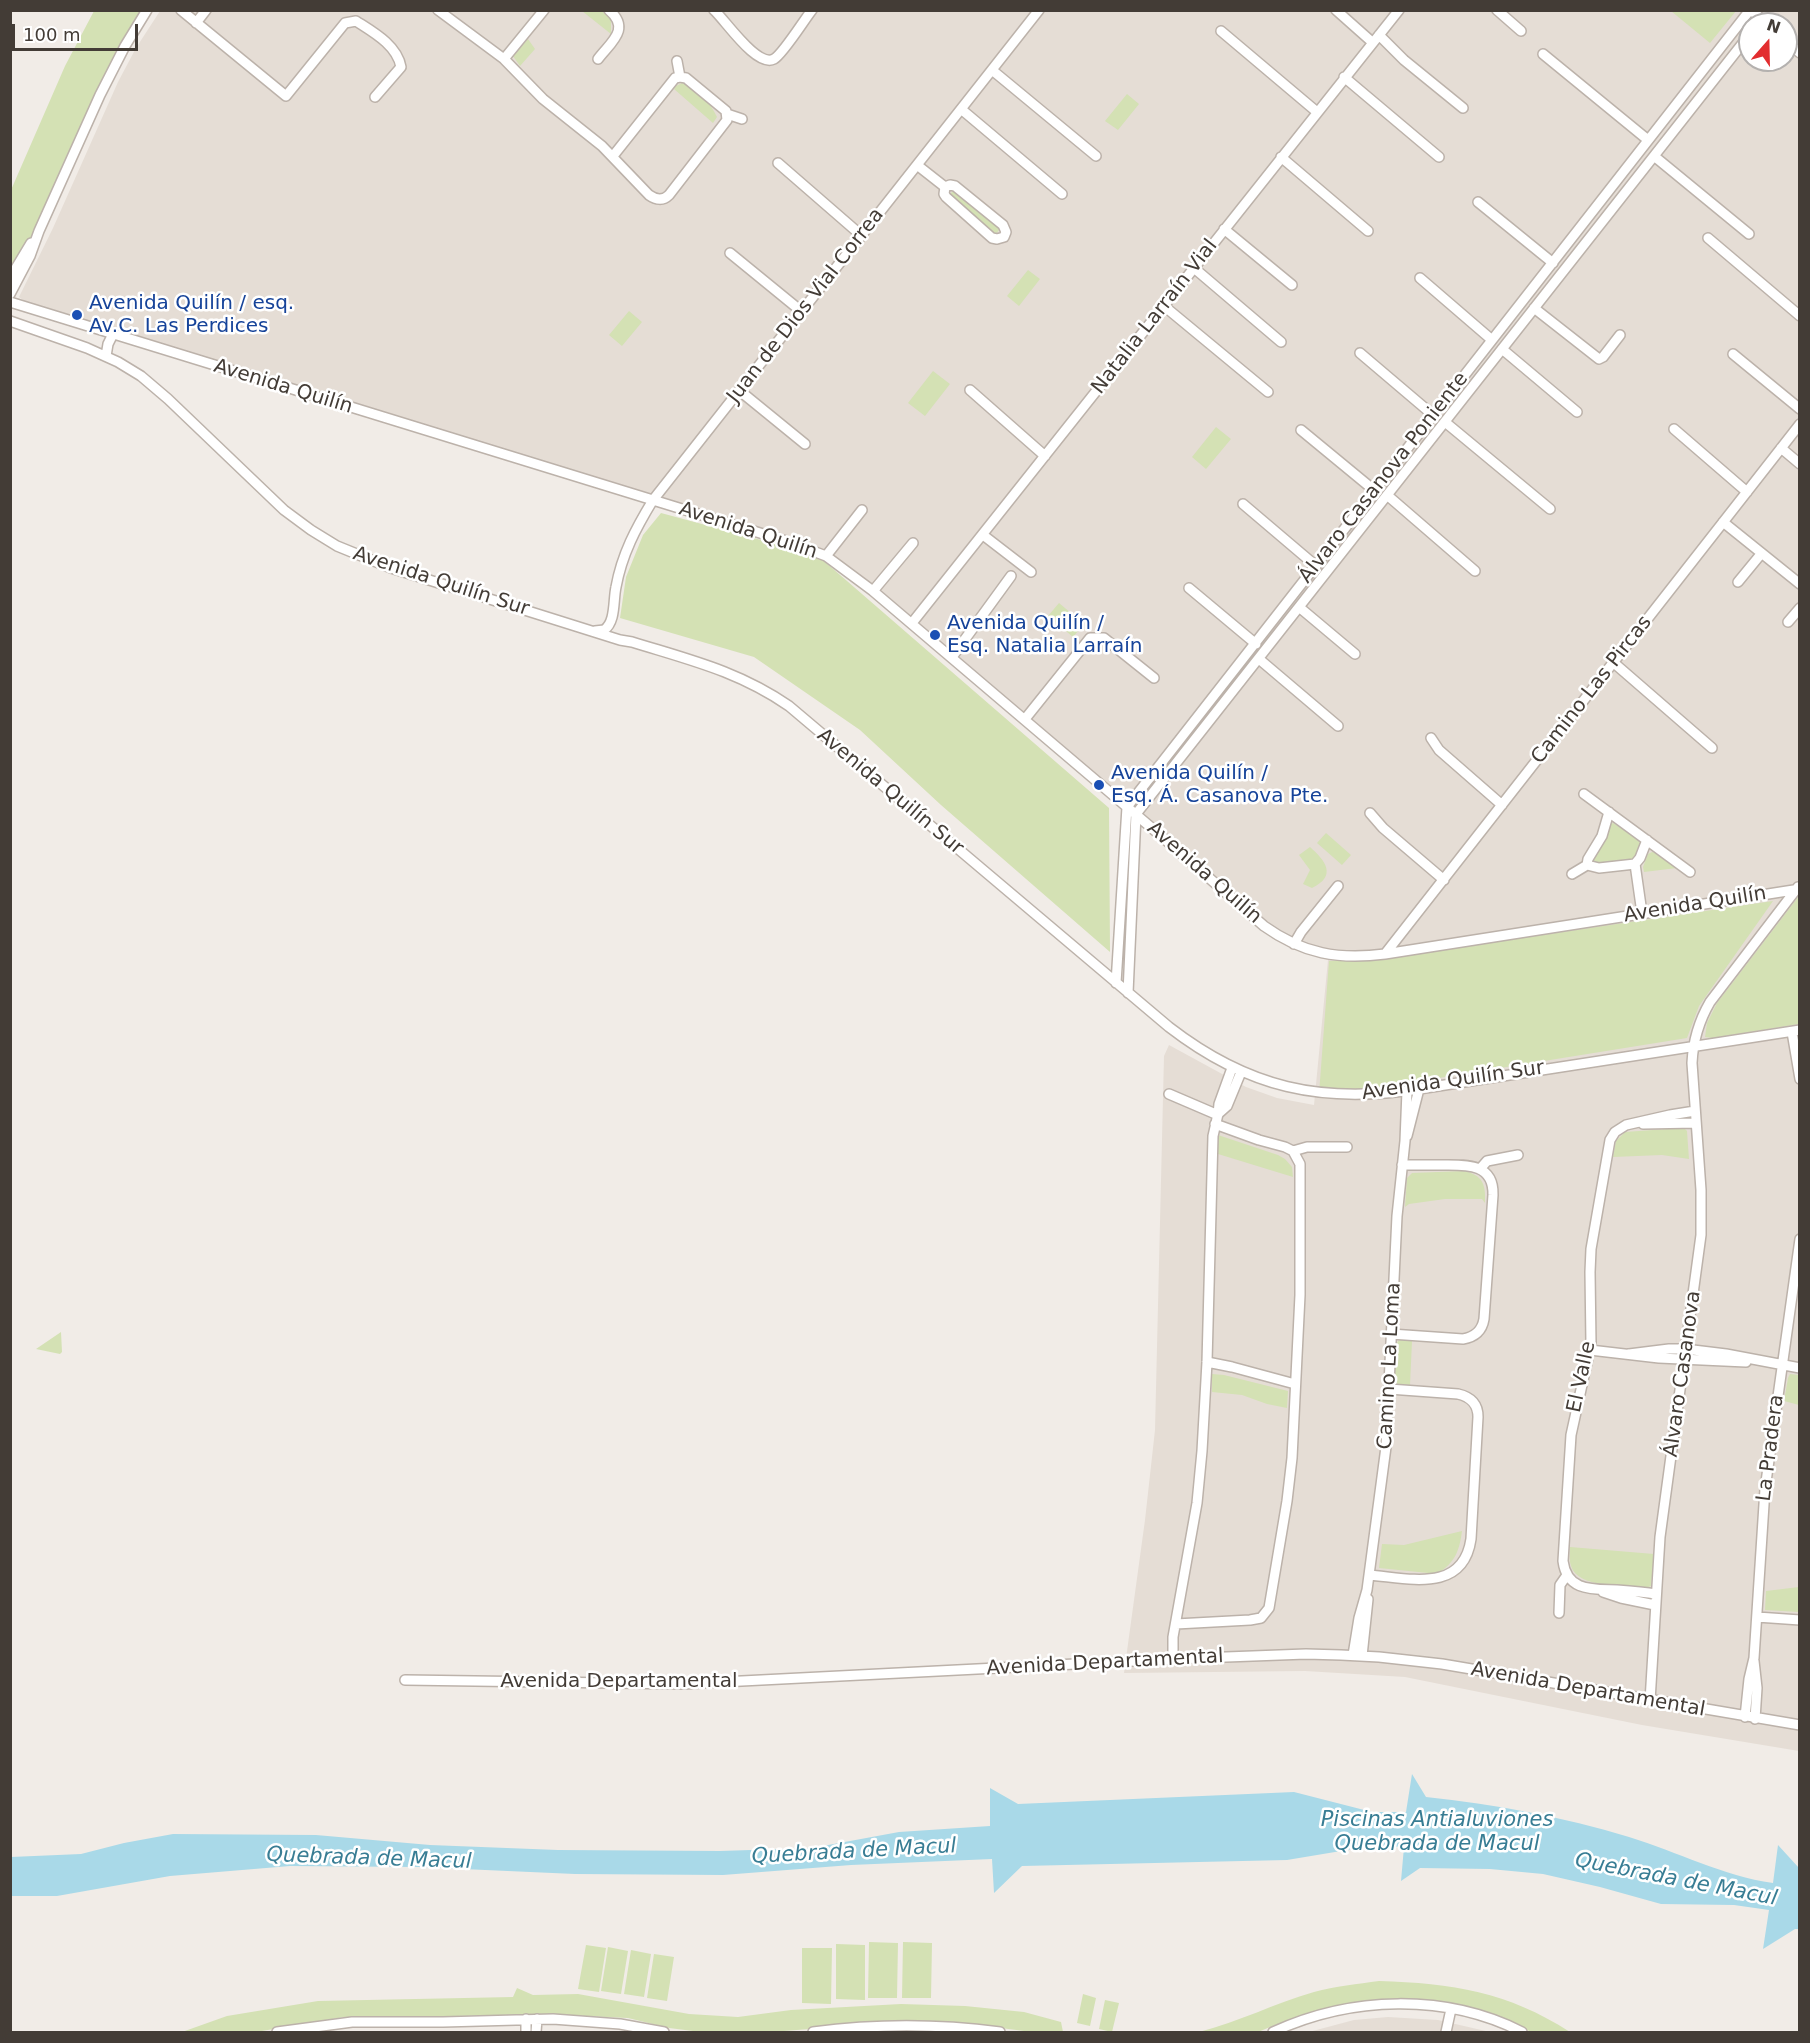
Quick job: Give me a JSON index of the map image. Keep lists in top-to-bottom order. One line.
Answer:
{"streets":{"street":["Juan de Dios Vial Correa","Natalia Larraín Vial","Avenida Quilín","Álvaro Casanova Poniente","Avenida Quilín Sur","Camino Las Pircas","Camino La Loma","Álvaro Casanova","El Valle","La Pradera","Avenida Departamental"]},"crossings":[["Juan de Dios Vial Correa","Avenida Quilín"],["Natalia Larraín Vial","Avenida Quilín"],["Avenida Quilín","Álvaro Casanova Poniente"],["Avenida Quilín","Camino Las Pircas"],["Avenida Quilín","Álvaro Casanova"],["Avenida Quilín Sur","Camino La Loma"],["Avenida Quilín Sur","Álvaro Casanova"],["Camino La Loma","Avenida Departamental"],["Álvaro Casanova","El Valle"],["Álvaro Casanova","Avenida Departamental"],["La Pradera","Avenida Departamental"]],"water":["Piscinas Antialuviones Quebrada de Macul","Quebrada de Macul"],"places":["Avenida Quilín / esq. Av.C. Las Perdices","Avenida Quilín / Esq. Natalia Larraín","Avenida Quilín / Esq. Á. Casanova Pte."],"scale_bar":"100 m","north":"top"}
